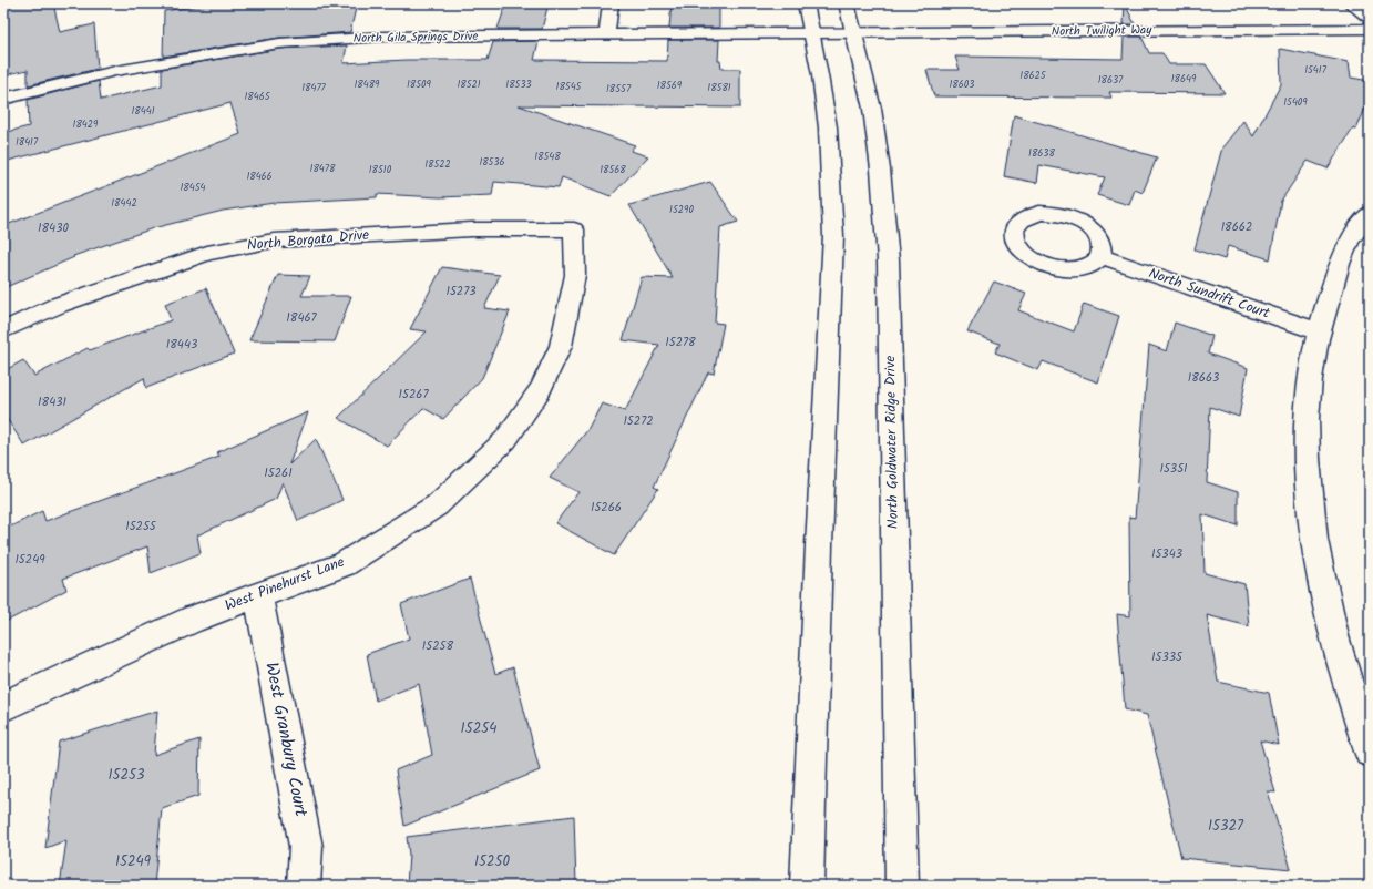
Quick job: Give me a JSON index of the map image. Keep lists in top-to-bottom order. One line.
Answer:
{"streets":{"street":["North Twilight Way","North Gila Springs Drive","North Borgata Drive","North Sundrift Court","North Goldwater Ridge Drive","West Pinehurst Lane","West Granbury Court"]},"crossings":[["North Twilight Way","North Gila Springs Drive"],["North Twilight Way","North Goldwater Ridge Drive"],["North Borgata Drive","West Pinehurst Lane"],["West Pinehurst Lane","West Granbury Court"]],"house_numbers":["15417","18625","18649","18637","18489","18509","18521","18533","18603","18569","18545","18477","18581","18557","18465","15409","18441","18429","18417","18638","18548","18536","18522","18478","18510","18568","18466","18454","18442","15290","18662","18430","15273","18467","15278","18443","18663","15267","18431","15272","15351","15261","15266","15255","15343","15249","15258","15335","15254","15253","15327","15249","15250"]}
